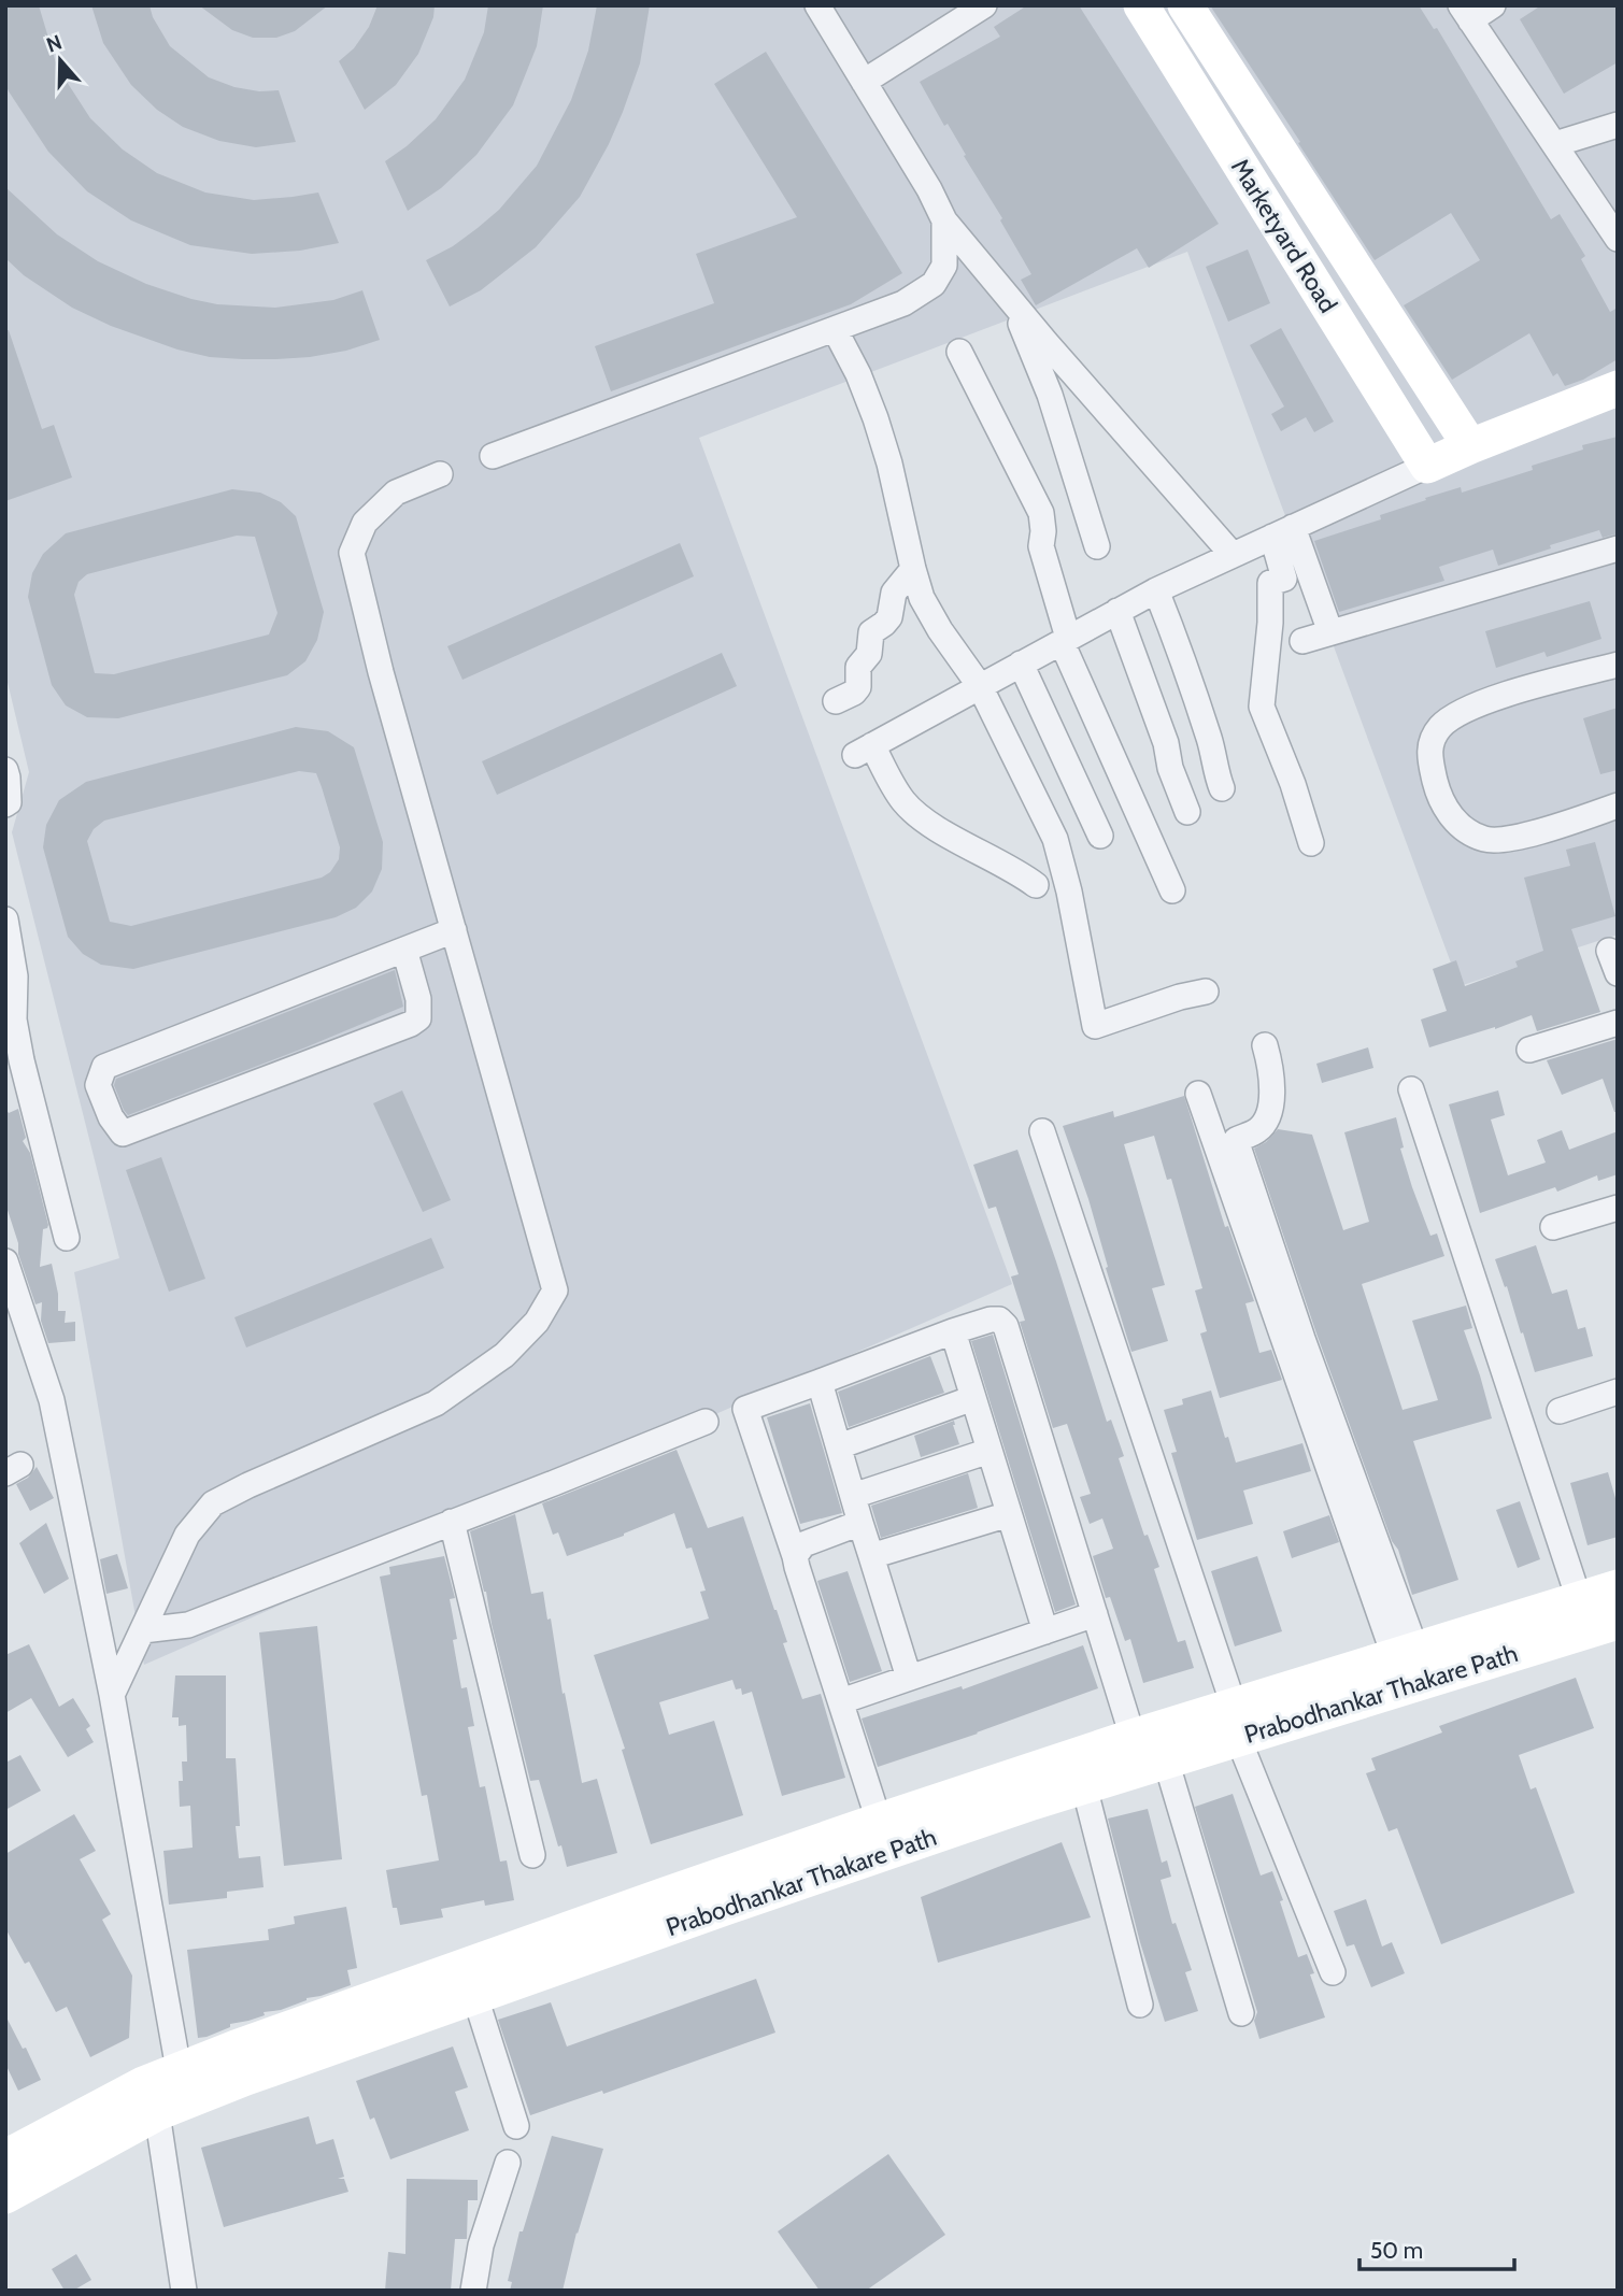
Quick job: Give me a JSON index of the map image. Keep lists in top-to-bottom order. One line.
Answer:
{"streets":{"main road":["Marketyard Road","Prabodhankar Thakare Path"]},"scale_bar":"50 m","north":"top"}
